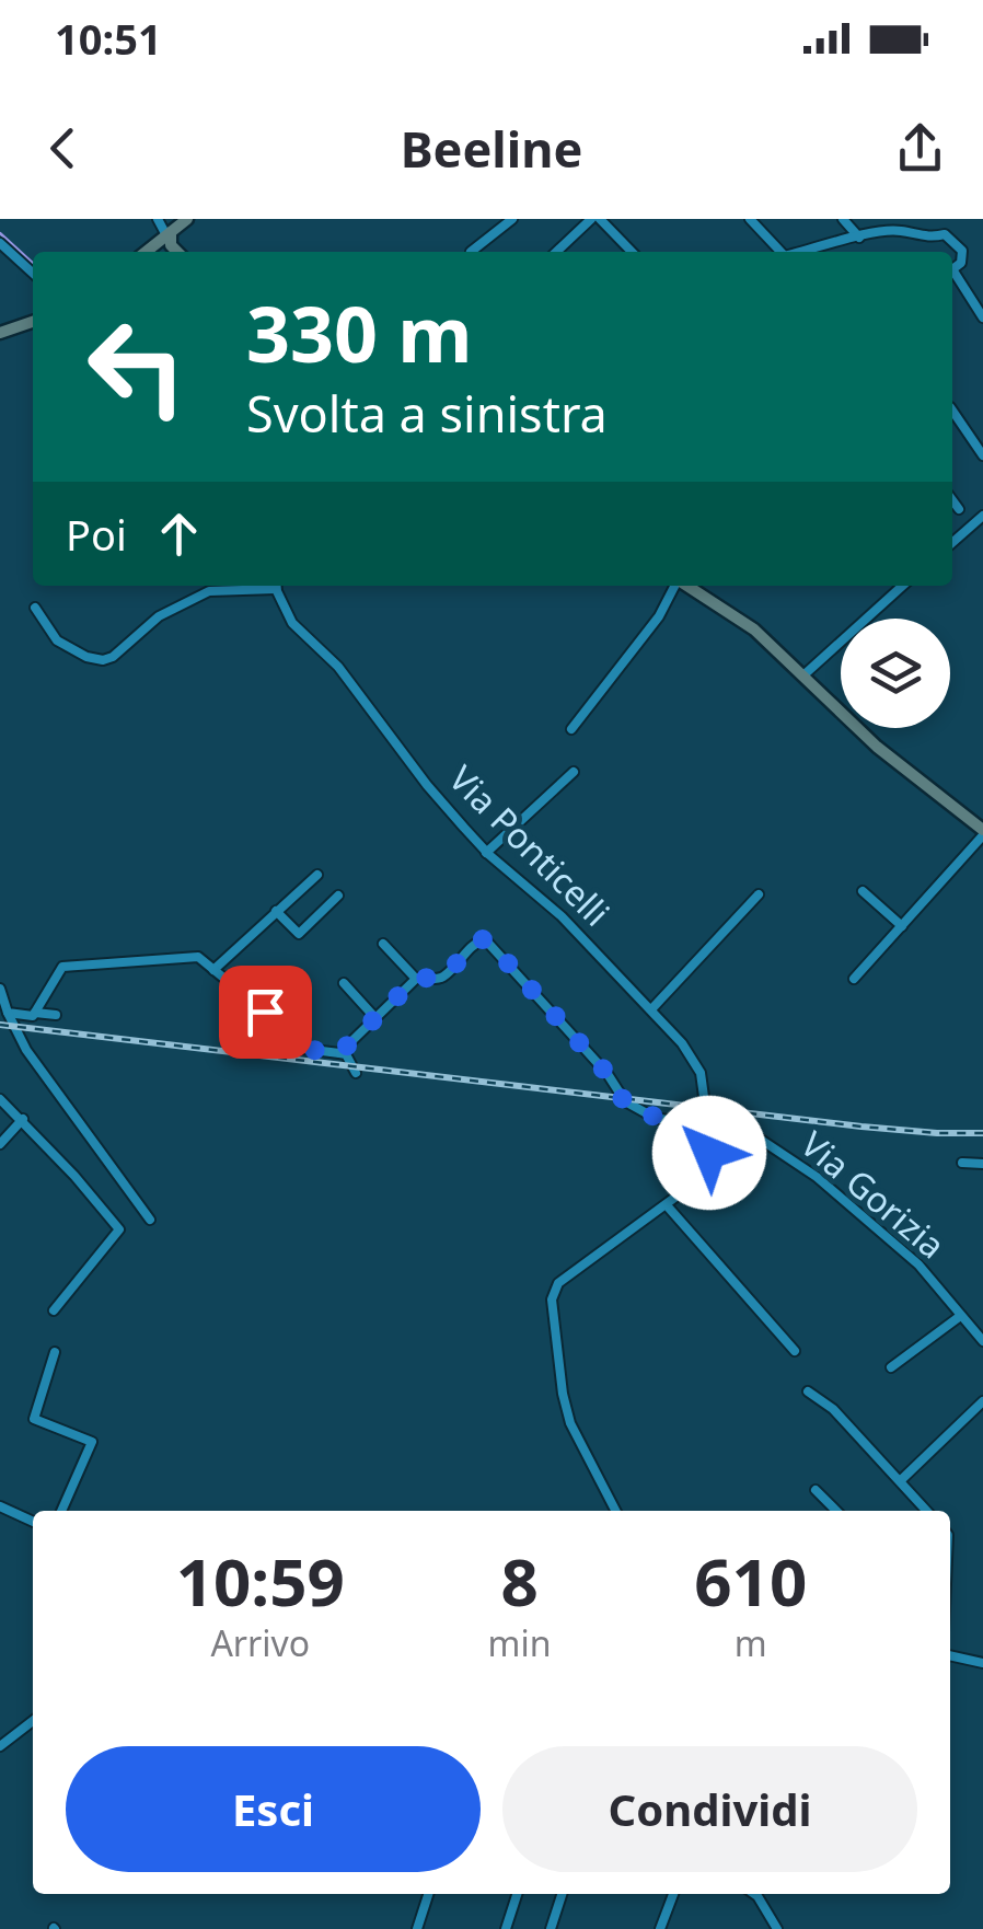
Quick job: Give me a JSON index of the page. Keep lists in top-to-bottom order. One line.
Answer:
{"streets":{"street":["Via Ponticelli","Via Gorizia"]},"page":{"status":"10:51","header":"Beeline","turn":["330 m","Svolta a sinistra"],"then":"Poi","eta":["10:59","Arrivo","8","min","610","m"],"buttons":["Esci","Condividi"]}}
